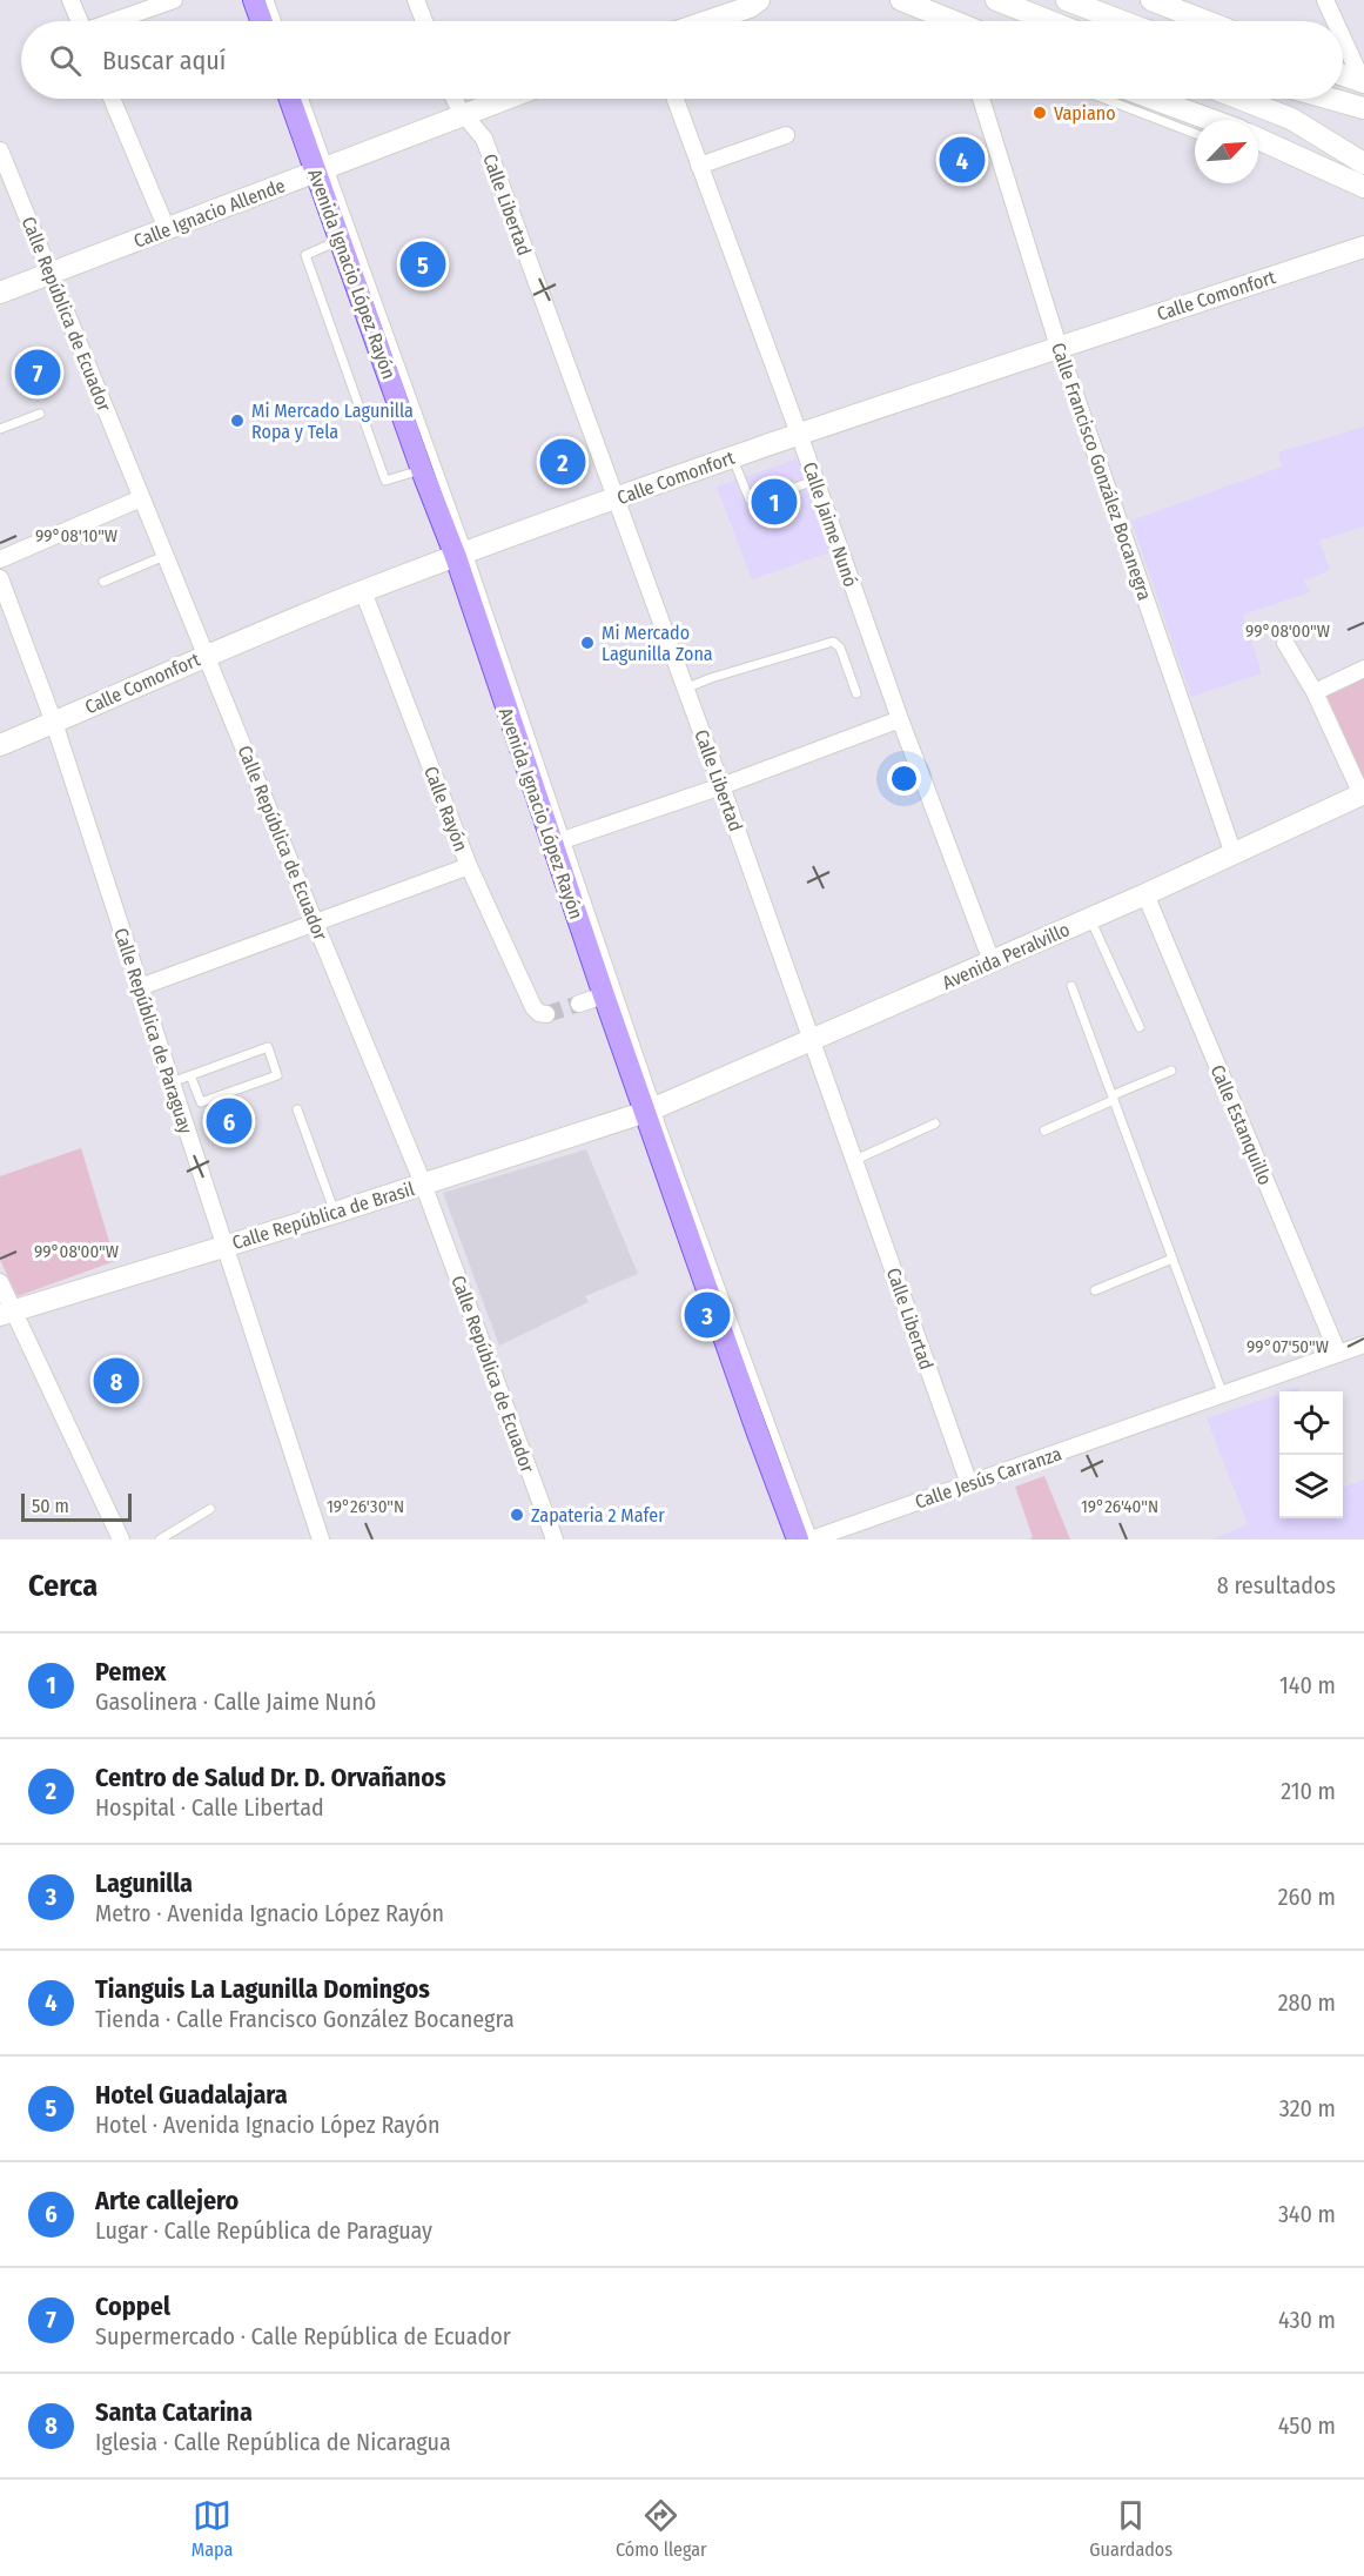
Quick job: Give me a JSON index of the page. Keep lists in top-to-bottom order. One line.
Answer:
{"streets":{"main road":["Avenida Ignacio López Rayón"],"street":["Calle Libertad","Calle Ignacio Allende","Calle Comonfort","Calle República de Ecuador","Calle Francisco González Bocanegra","Calle Jaime Nunó","Calle Rayón","Avenida Peralvillo","Calle República de Paraguay","Calle Estanquillo","Calle República de Brasil","Calle Jesús Carranza"]},"crossings":[["Calle Libertad","Calle Ignacio Allende"],["Calle Libertad","Calle Comonfort"],["Calle Libertad","Avenida Peralvillo"],["Calle Libertad","Calle Jesús Carranza"],["Calle Ignacio Allende","Avenida Ignacio López Rayón"],["Calle Ignacio Allende","Calle República de Ecuador"],["Avenida Ignacio López Rayón","Calle Comonfort"],["Avenida Ignacio López Rayón","Avenida Peralvillo"],["Avenida Ignacio López Rayón","Calle República de Brasil"],["Calle Comonfort","Calle República de Ecuador"],["Calle Comonfort","Calle Francisco González Bocanegra"],["Calle Comonfort","Calle Jaime Nunó"],["Calle Comonfort","Calle Rayón"],["Calle Comonfort","Calle República de Paraguay"],["Calle República de Ecuador","Calle República de Brasil"],["Calle Francisco González Bocanegra","Avenida Peralvillo"],["Calle Jaime Nunó","Avenida Peralvillo"],["Avenida Peralvillo","Calle Estanquillo"],["Avenida Peralvillo","Calle República de Brasil"],["Calle República de Paraguay","Calle República de Brasil"],["Calle Estanquillo","Calle Jesús Carranza"]],"places":["Vapiano","Mi Mercado Lagunilla Ropa y Tela","Mi Mercado Lagunilla Zona","Zapateria 2 Mafer"],"scale_bar":"50 m","north":"top right","page":{"search":"Buscar aquí","pins":["4","5","7","2","1","6","3","8"],"scale":"50 m","heading":["Cerca","8 resultados"],"list":[{"mark":"1","name":"Pemex","note":"Gasolinera · Calle Jaime Nunó","value":"140 m"},{"mark":"2","name":"Centro de Salud Dr. D. Orvañanos","note":"Hospital · Calle Libertad","value":"210 m"},{"mark":"3","name":"Lagunilla","note":"Metro · Avenida Ignacio López Rayón","value":"260 m"},{"mark":"4","name":"Tianguis La Lagunilla Domingos","note":"Tienda · Calle Francisco González Bocanegra","value":"280 m"},{"mark":"5","name":"Hotel Guadalajara","note":"Hotel · Avenida Ignacio López Rayón","value":"320 m"},{"mark":"6","name":"Arte callejero","note":"Lugar · Calle República de Paraguay","value":"340 m"},{"mark":"7","name":"Coppel","note":"Supermercado · Calle República de Ecuador","value":"430 m"},{"mark":"8","name":"Santa Catarina","note":"Iglesia · Calle República de Nicaragua","value":"450 m"}],"nav":["Mapa","Cómo llegar","Guardados"]},"coordinates":["99°08'10\"W","99°08'00\"W","99°07'50\"W","19°26'30\"N","19°26'40\"N"]}
